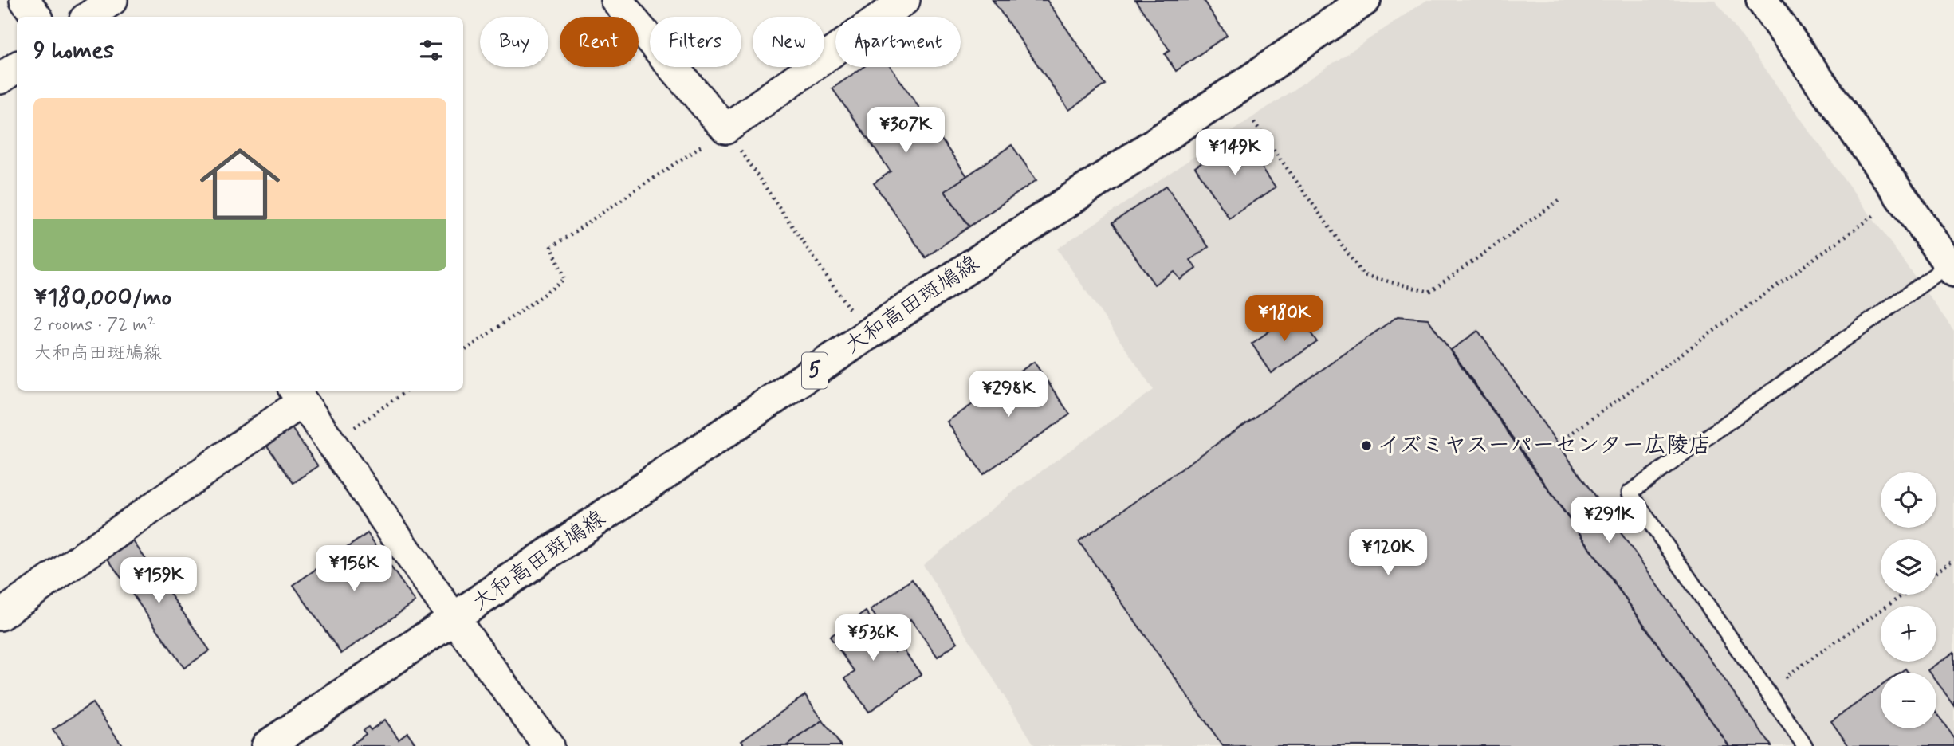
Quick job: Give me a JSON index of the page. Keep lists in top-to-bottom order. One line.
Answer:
{"streets":{"main road":["大和高田斑鳩線","5"]},"places":["イズミヤスーパーセンター広陵店"],"page":{"chip":["Buy","Rent","Filters","New","Apartment"],"heading":"9 homes","list":[{"name":"¥180,000/mo","note":"2 rooms · 72 m² · 大和高田斑鳩線"}],"price":["¥307K","¥149K","¥180K","¥298K","¥291K","¥120K","¥156K","¥159K","¥536K"],"map_buttons":["+","−"]}}
